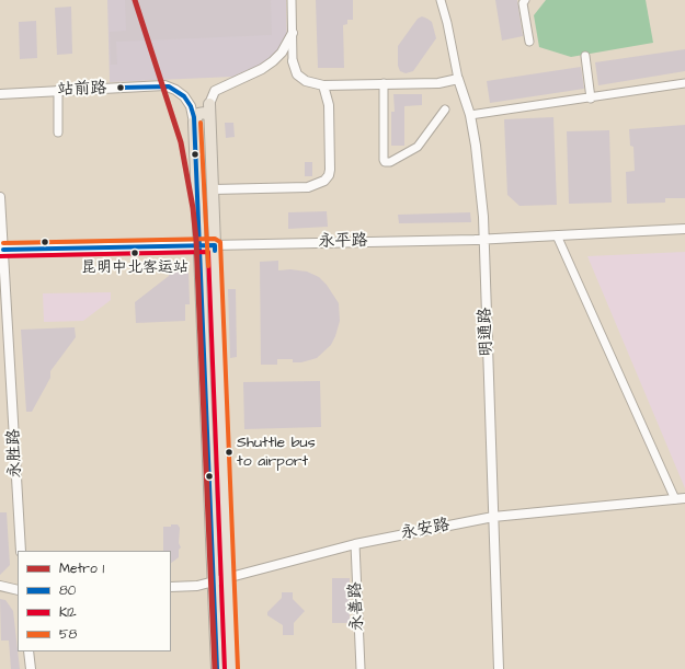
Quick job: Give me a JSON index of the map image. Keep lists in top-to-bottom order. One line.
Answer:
{"streets":{"street":["站前路","永平路","明通路","永胜路","永安路","永善路"]},"crossings":[["永平路","明通路"],["永平路","永胜路"],["明通路","永安路"],["永安路","永善路"]],"places":["昆明中北客运站","Shuttle bus to airport"],"lines":["metro line 1","transit line 80","transit line 58","transit line K12"],"legend":["Metro 1","80","K12","58"]}
